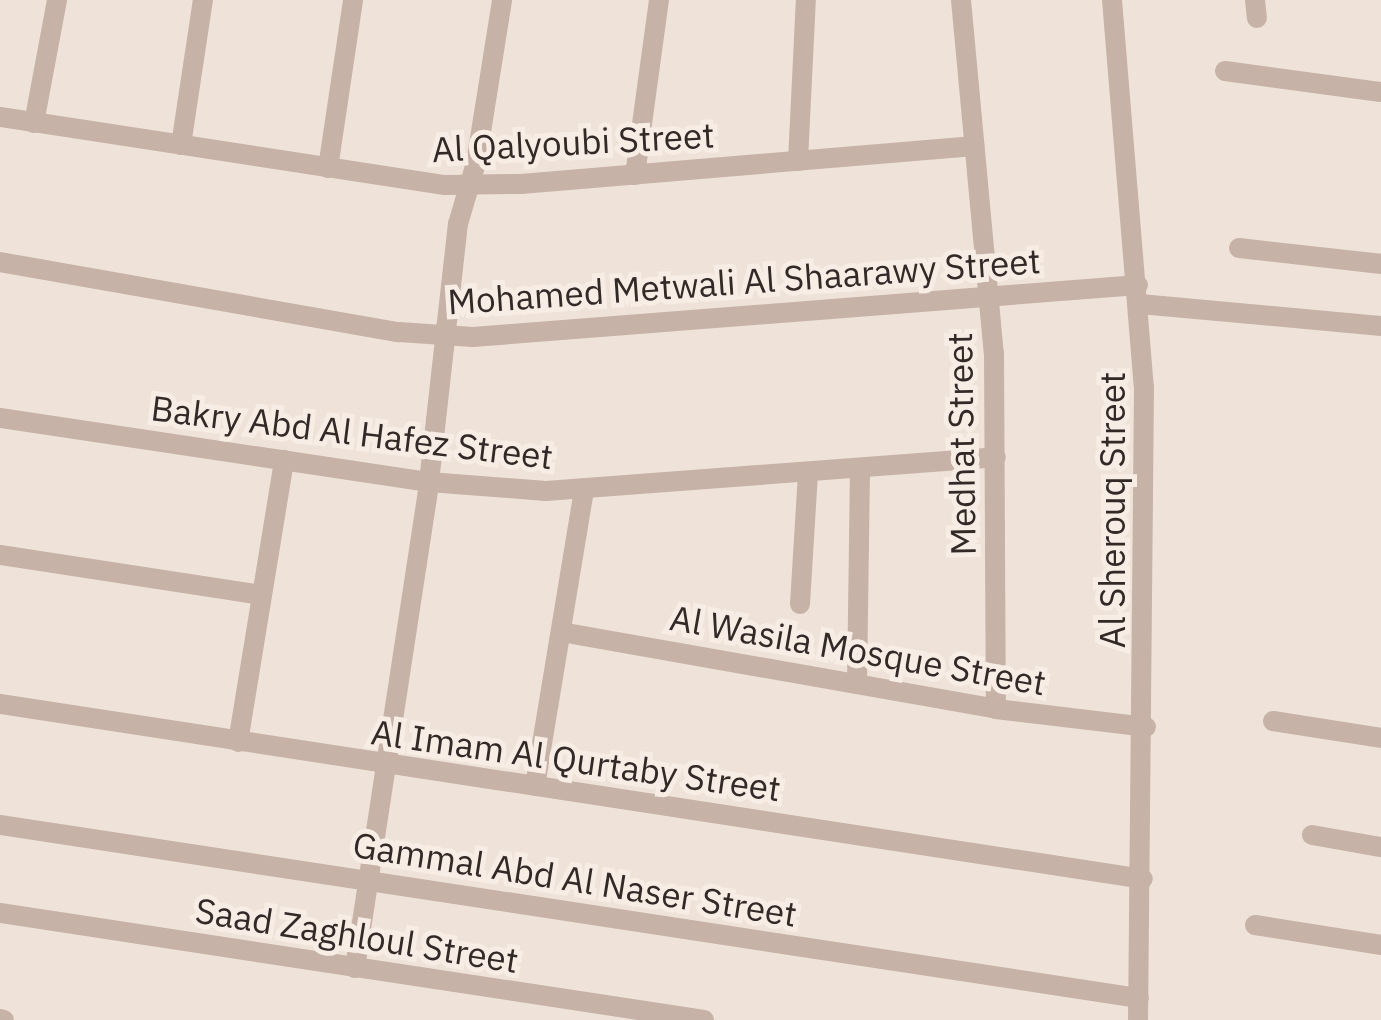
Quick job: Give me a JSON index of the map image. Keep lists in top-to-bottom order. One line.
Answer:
{"streets":{"street":["Al Qalyoubi Street","Mohamed Metwali Al Shaarawy Street","Bakry Abd Al Hafez Street","Medhat Street","Al Sherouq Street","Al Wasila Mosque Street","Al Imam Al Qurtaby Street","Gammal Abd Al Naser Street","Saad Zaghloul Street"]},"crossings":[["Al Qalyoubi Street","Medhat Street"],["Mohamed Metwali Al Shaarawy Street","Medhat Street"],["Mohamed Metwali Al Shaarawy Street","Al Sherouq Street"],["Bakry Abd Al Hafez Street","Medhat Street"],["Medhat Street","Al Wasila Mosque Street"],["Al Sherouq Street","Al Wasila Mosque Street"],["Al Sherouq Street","Al Imam Al Qurtaby Street"],["Al Sherouq Street","Gammal Abd Al Naser Street"]]}
